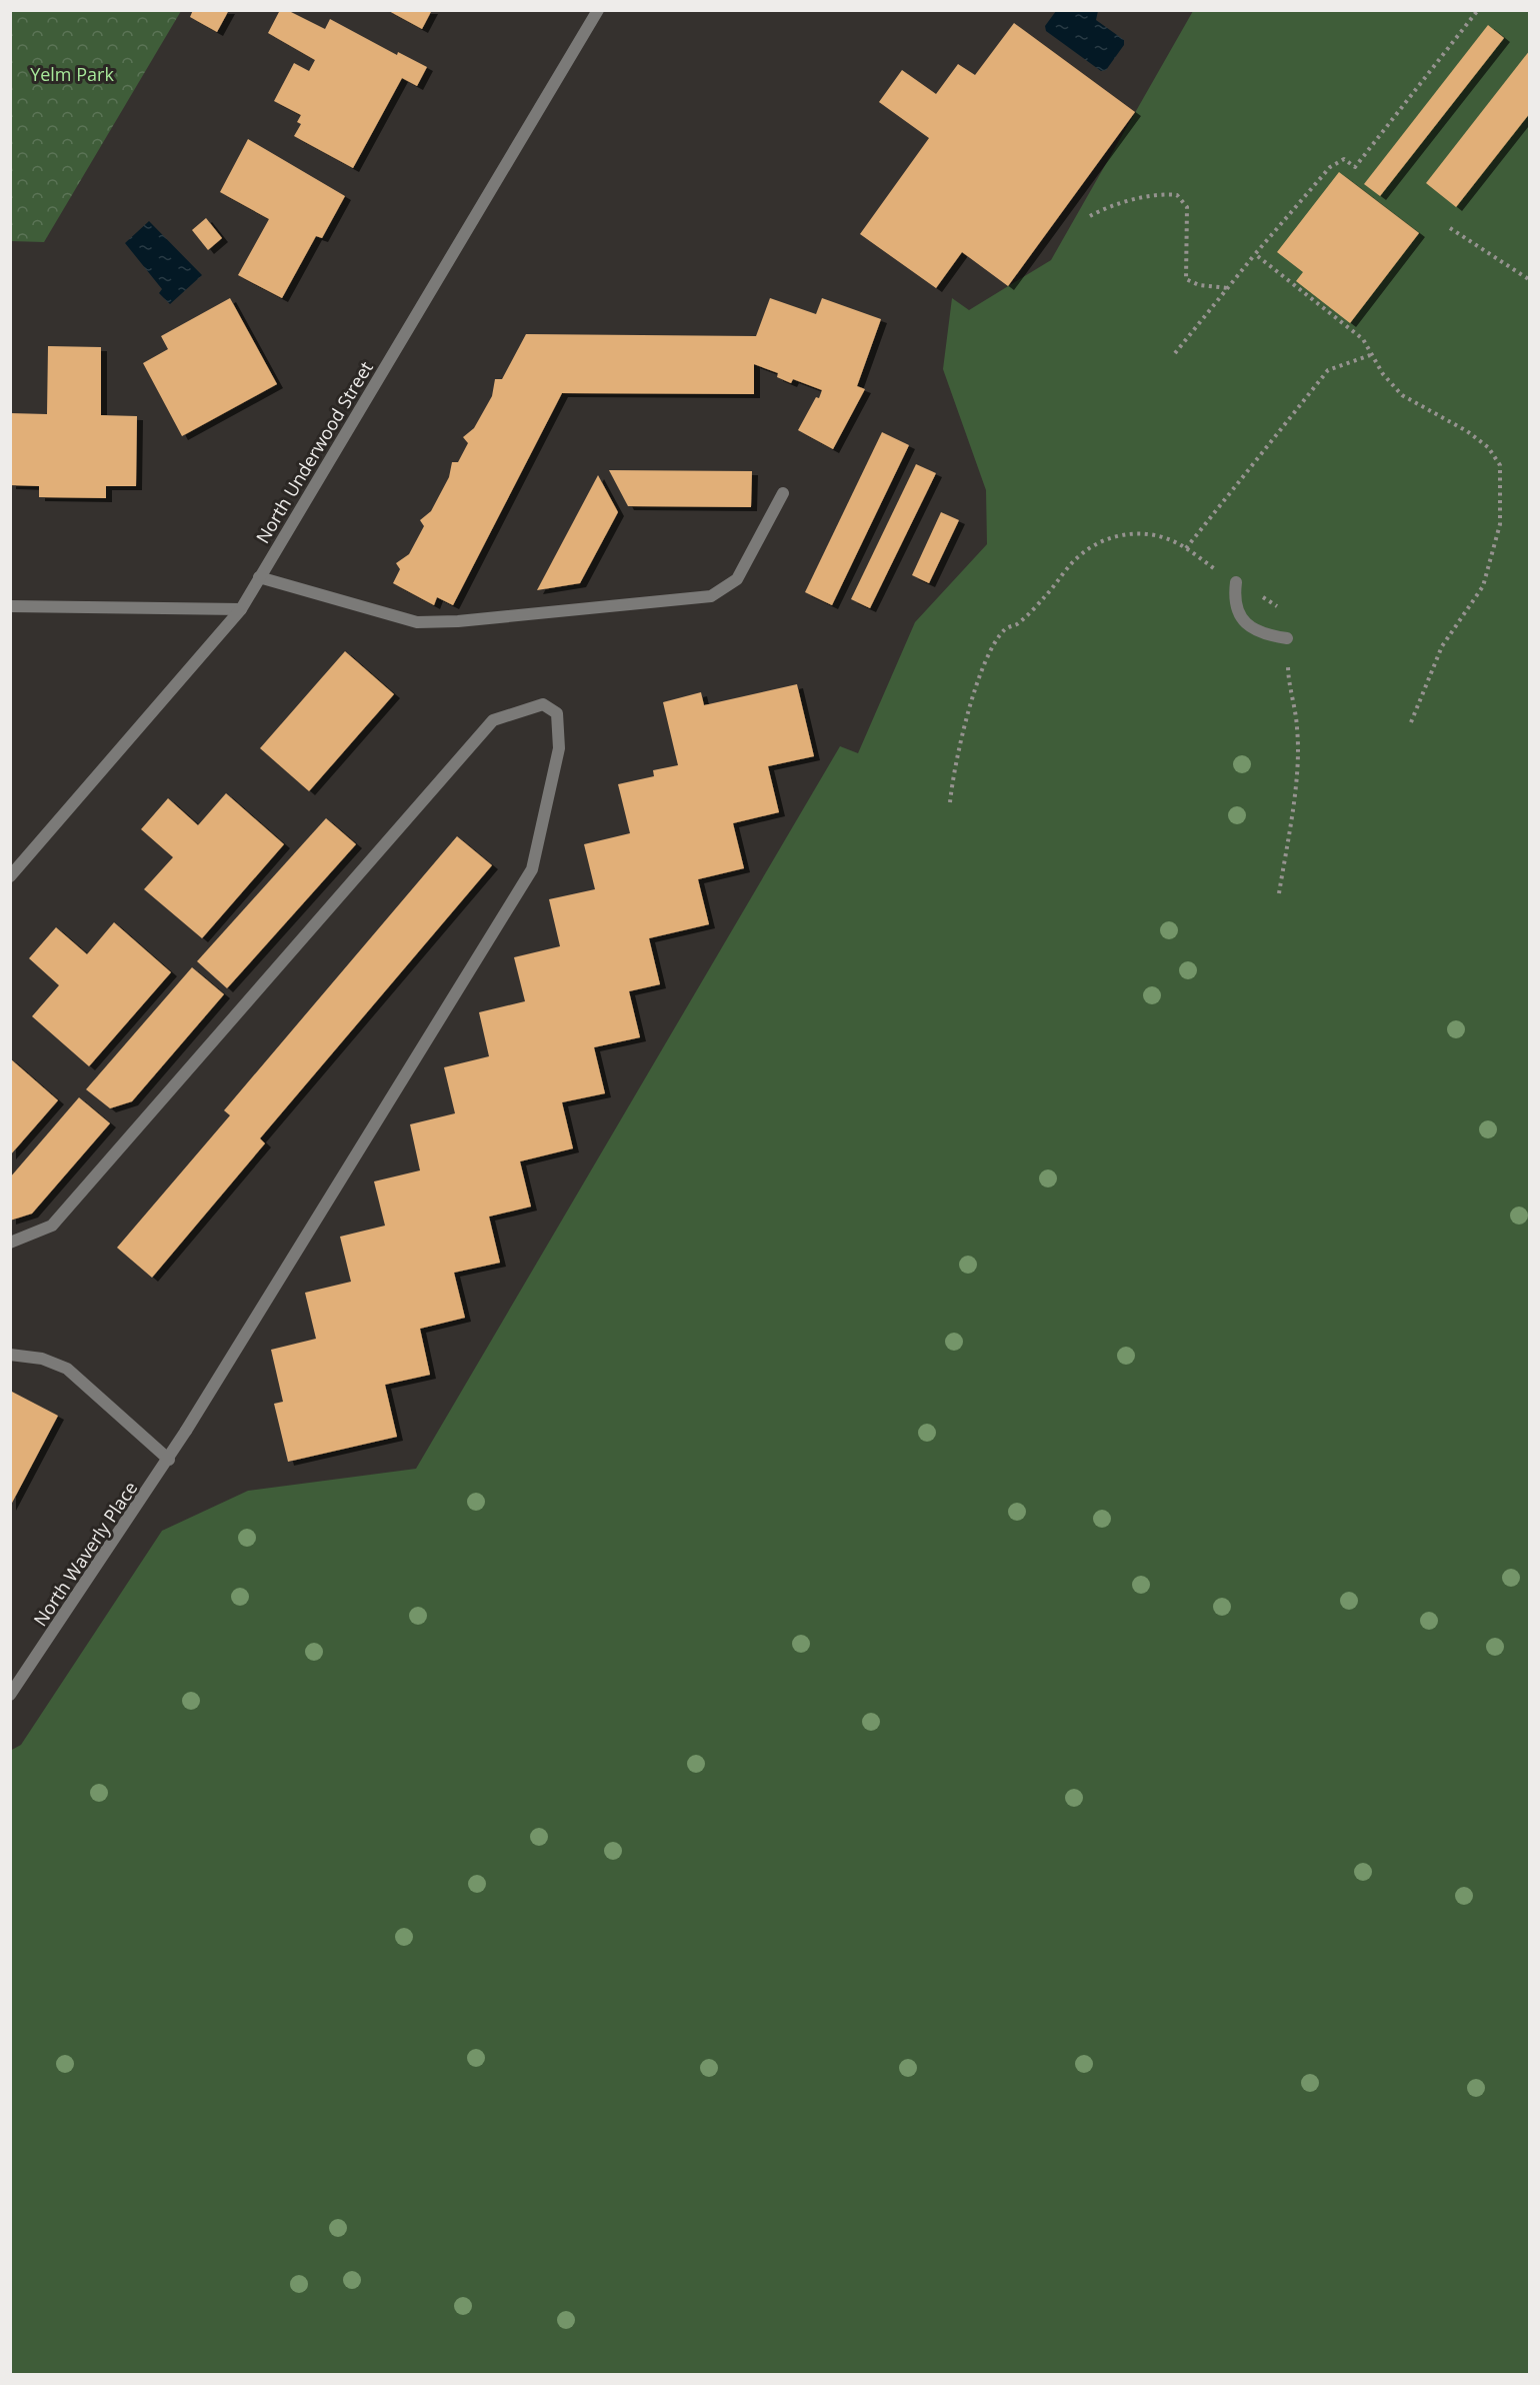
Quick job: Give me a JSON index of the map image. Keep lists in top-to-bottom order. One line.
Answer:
{"streets":{"street":["North Underwood Street","North Waverly Place"]},"parks":["Yelm Park"]}
